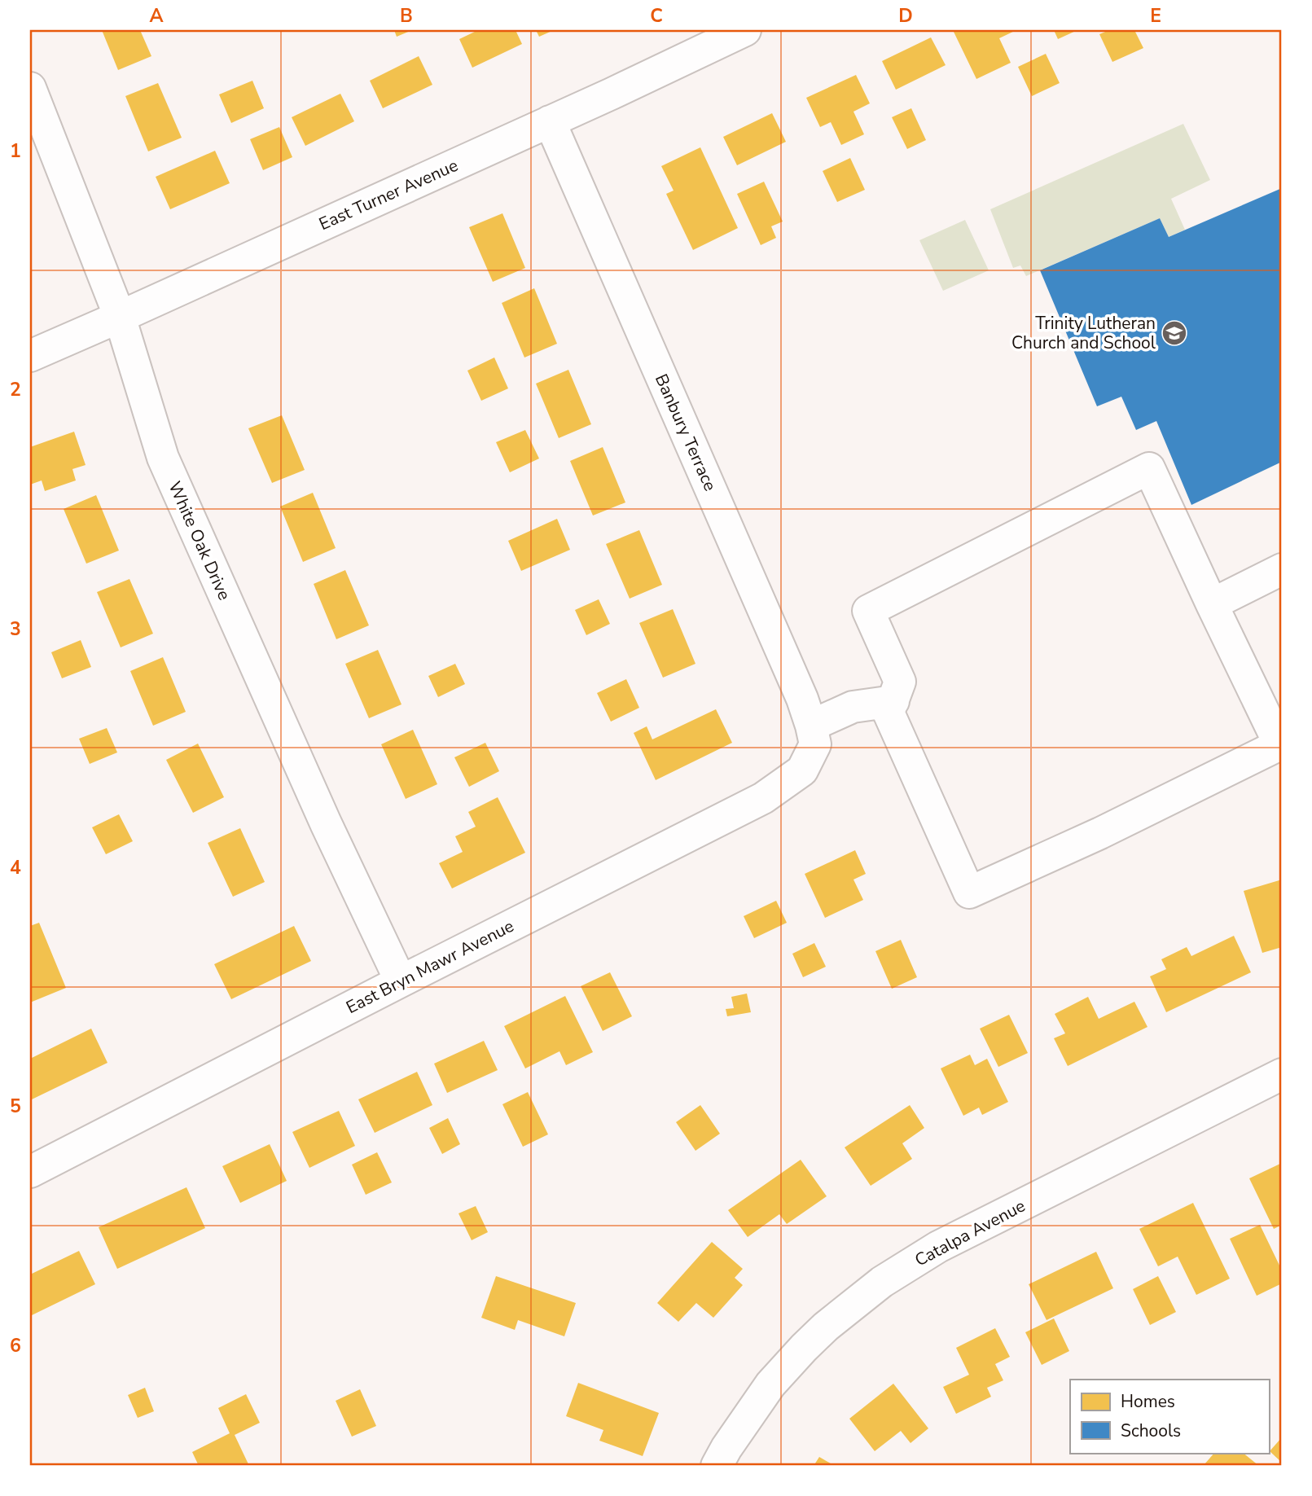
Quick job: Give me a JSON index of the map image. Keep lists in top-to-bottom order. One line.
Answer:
{"streets":{"street":["East Turner Avenue","Banbury Terrace","White Oak Drive","East Bryn Mawr Avenue","Catalpa Avenue"]},"crossings":[["East Turner Avenue","Banbury Terrace"],["East Turner Avenue","White Oak Drive"],["Banbury Terrace","East Bryn Mawr Avenue"],["White Oak Drive","East Bryn Mawr Avenue"]],"places":{"school or university":["Trinity Lutheran Church and School"]},"legend":["Homes","Schools"],"grid":{"columns":["A","B","C","D","E"],"rows":["1","2","3","4","5","6"]}}
